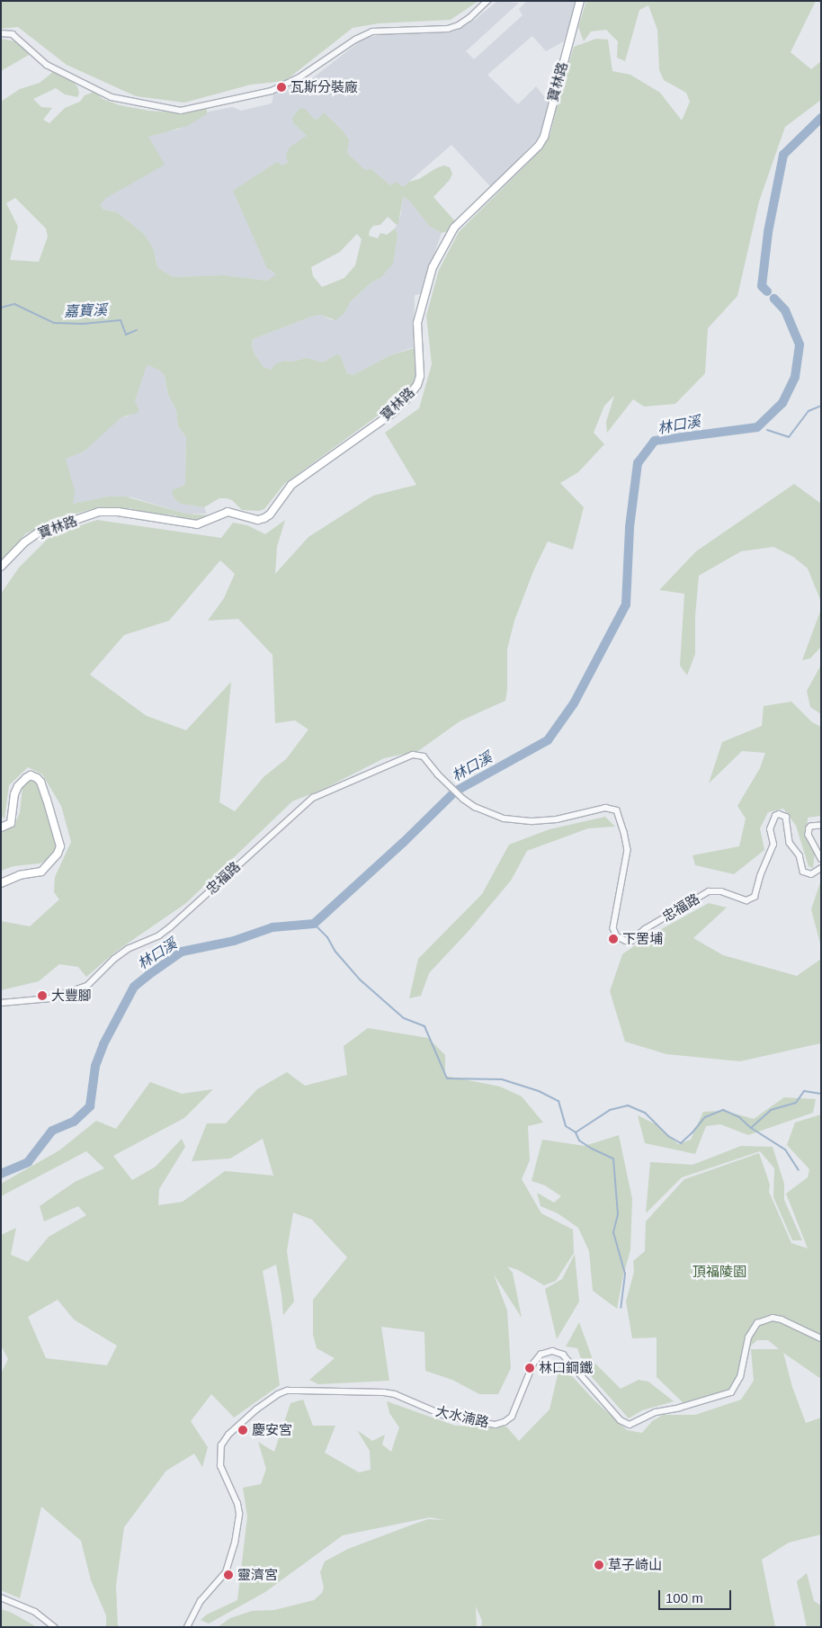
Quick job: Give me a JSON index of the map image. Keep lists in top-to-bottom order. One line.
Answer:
{"streets":{"main road":["寶林路"],"street":["忠福路","大水湳路"]},"water":["嘉寶溪","林口溪"],"parks":["頂福陵園"],"places":["瓦斯分裝廠","下罟埔","大豐腳","林口鋼鐵","慶安宮","草子崎山","靈濟宮"],"scale_bar":"100 m"}
